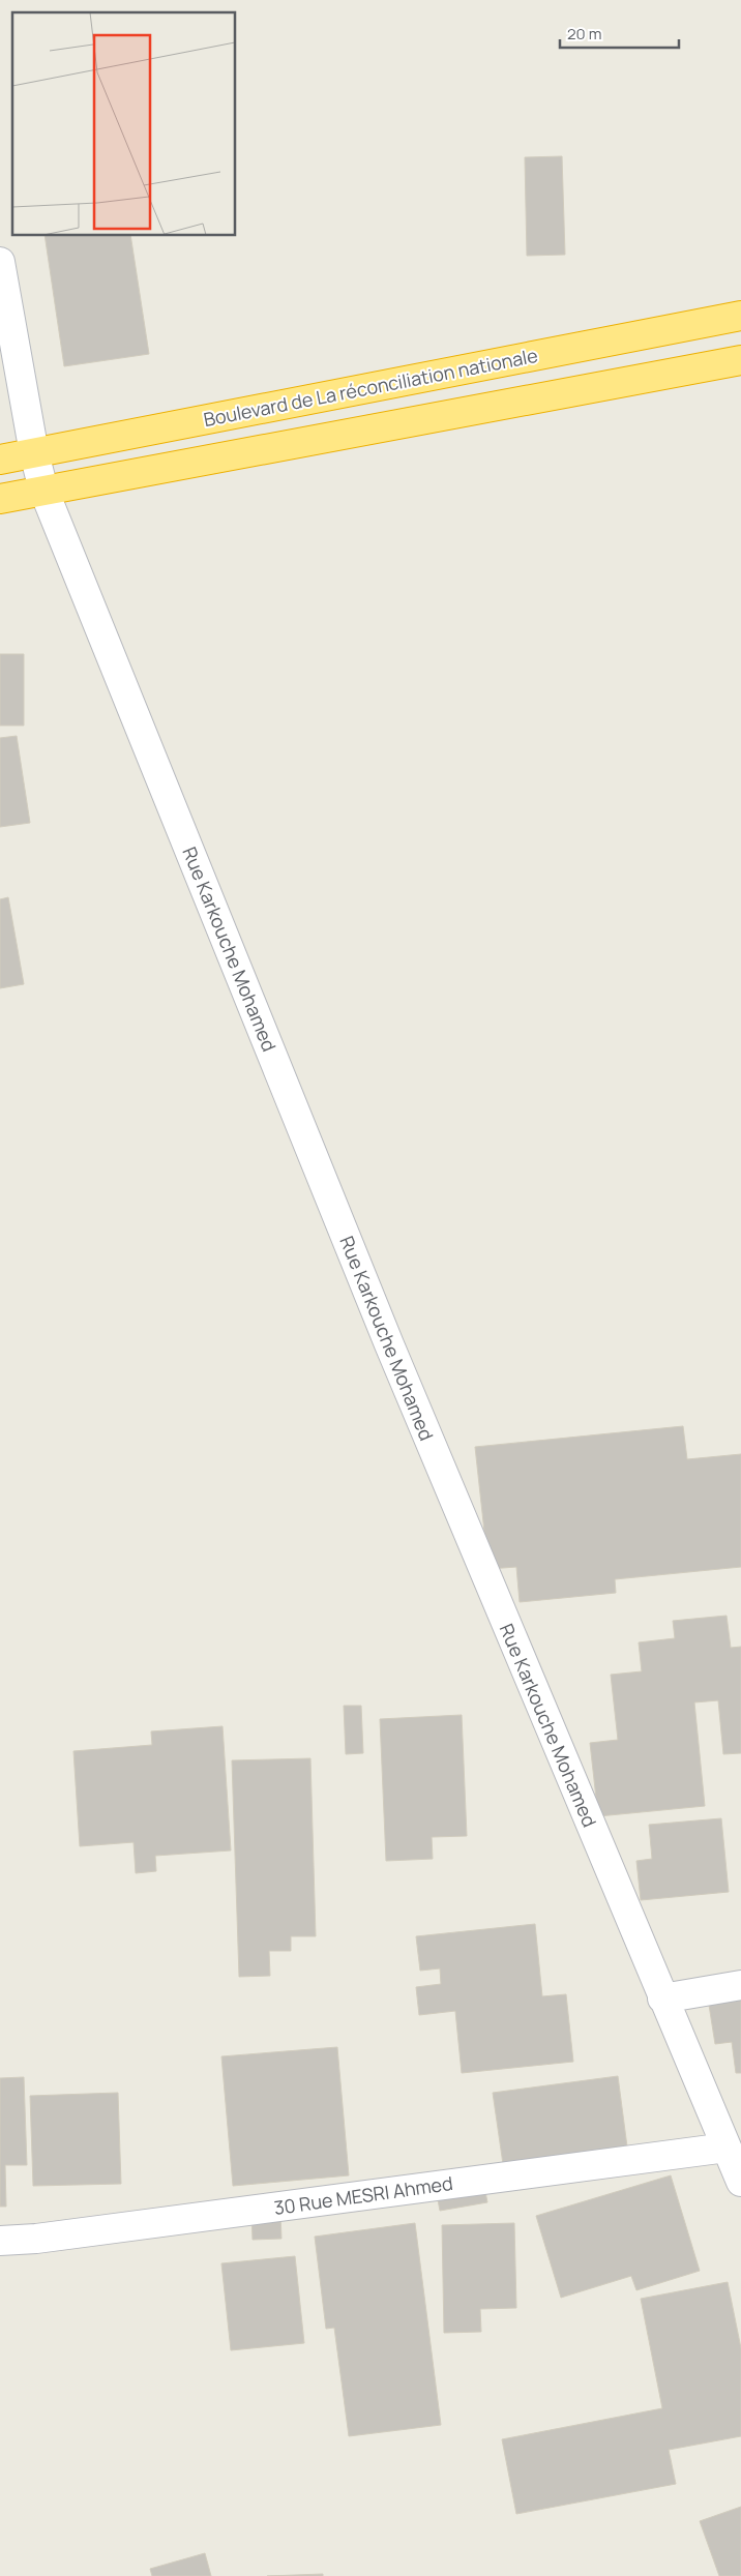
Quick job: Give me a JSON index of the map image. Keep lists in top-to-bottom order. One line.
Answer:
{"streets":{"highway":["Boulevard de La réconciliation nationale"],"street":["Rue Karkouche Mohamed","30 Rue MESRI Ahmed"]},"crossings":[["Boulevard de La réconciliation nationale","Rue Karkouche Mohamed"],["Rue Karkouche Mohamed","30 Rue MESRI Ahmed"]],"scale_bar":"20 m"}
